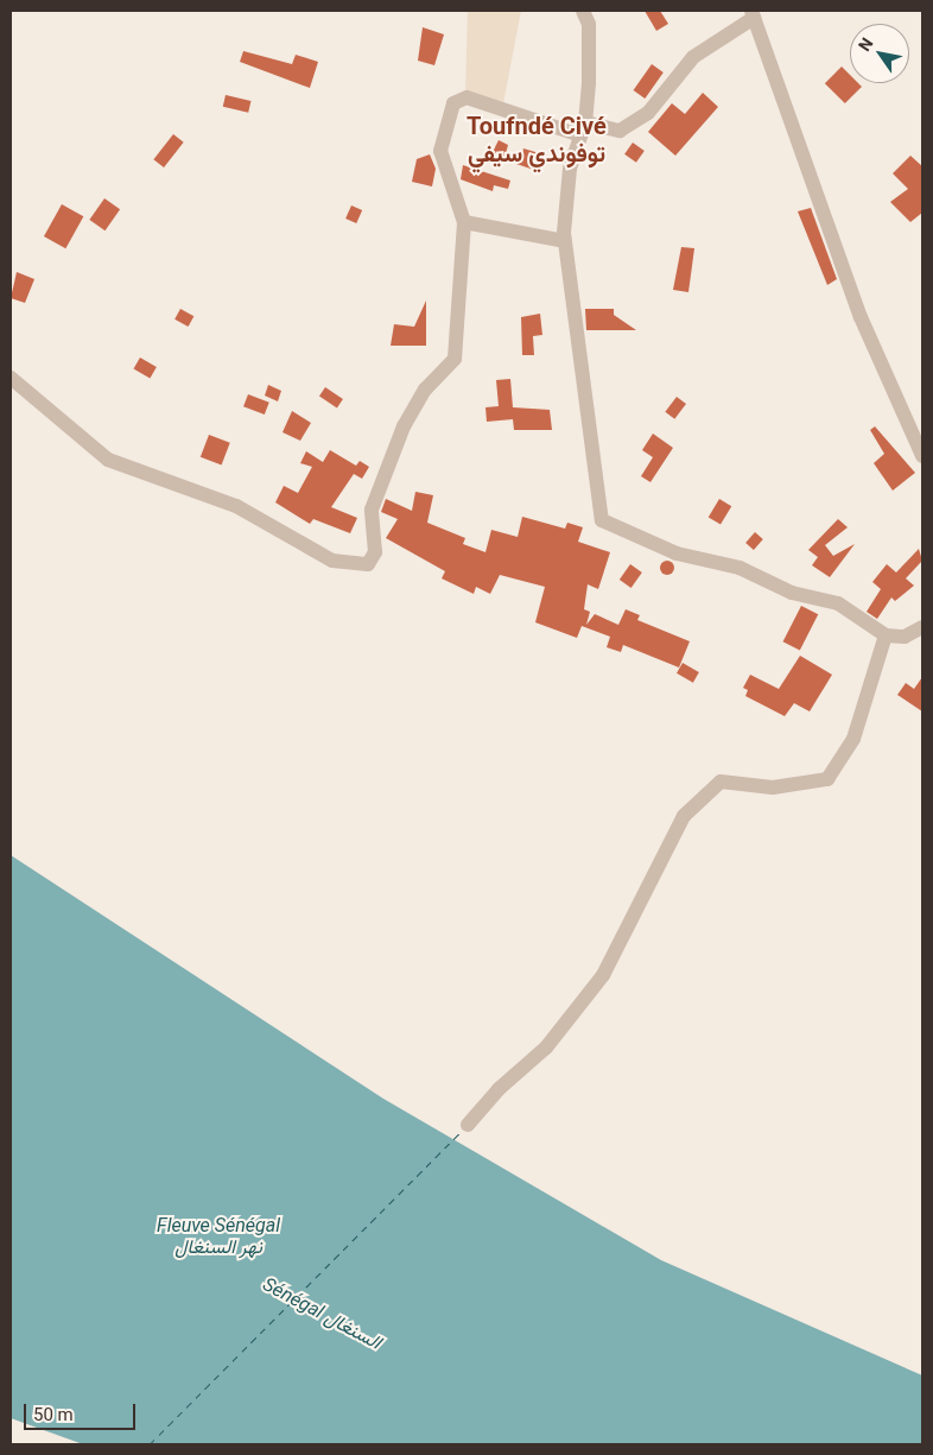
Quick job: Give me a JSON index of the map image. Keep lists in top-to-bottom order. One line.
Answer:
{"districts":["Toufndé Civé توفوندي سيفي"],"water":["Fleuve Sénégal نهر السنغال","Sénégal السنغال"],"scale_bar":"50 m","north":"top left"}
